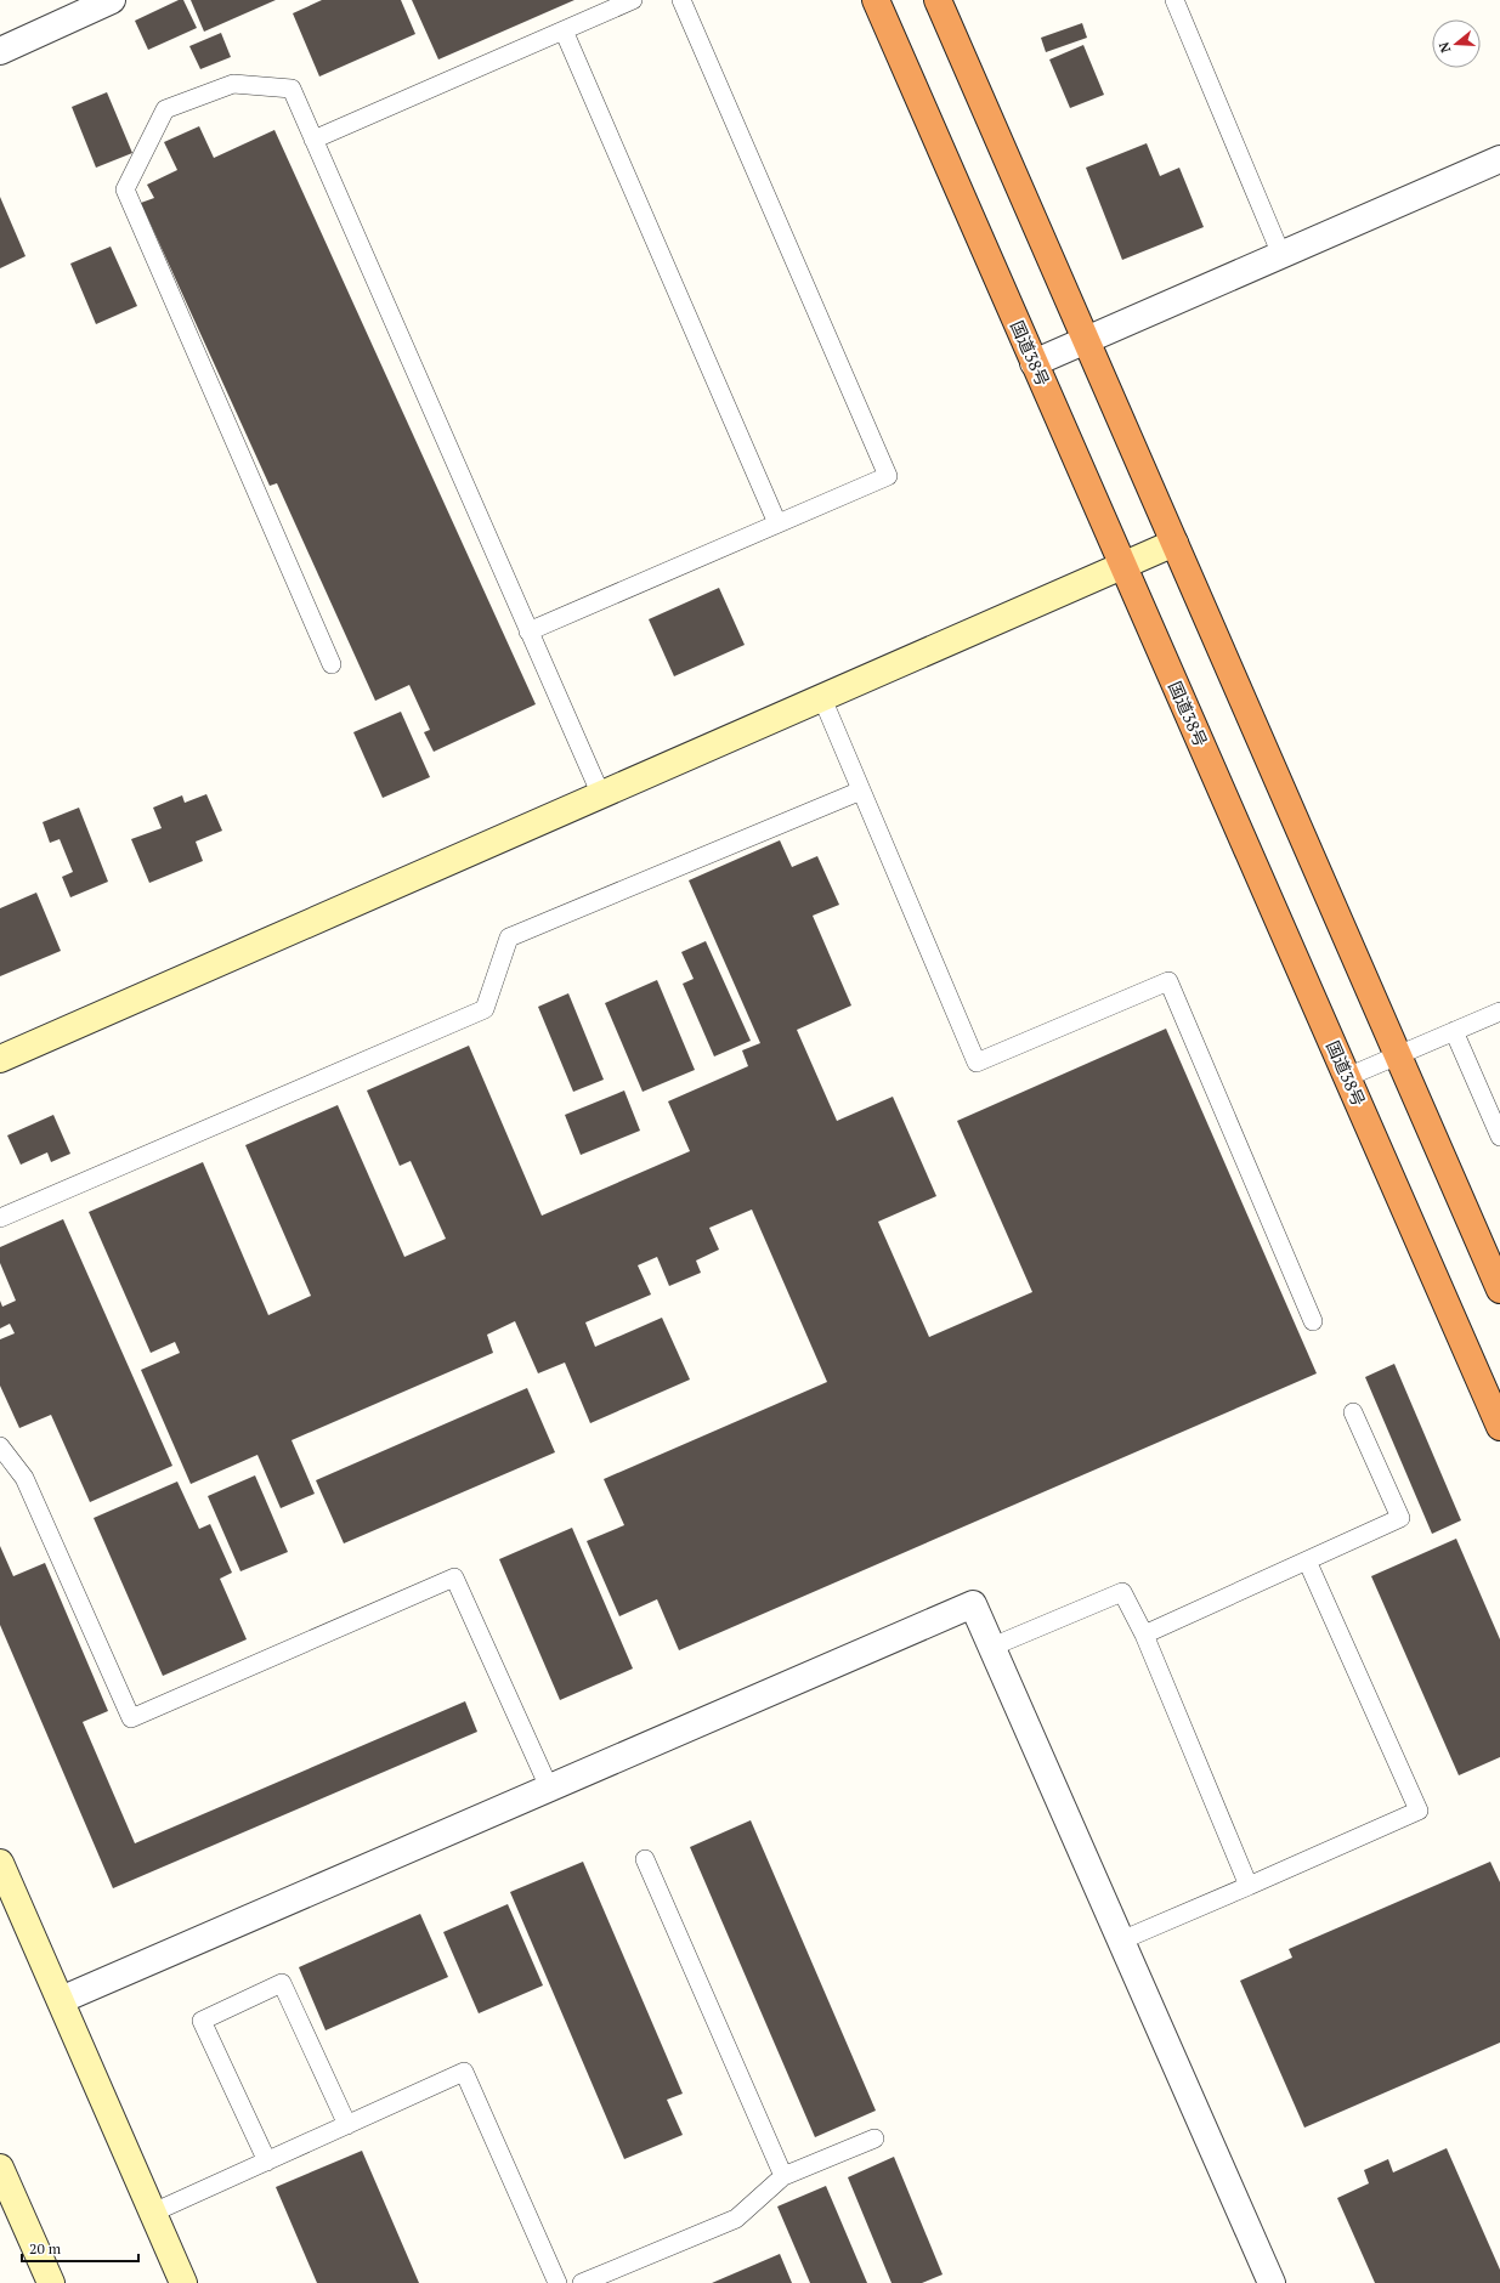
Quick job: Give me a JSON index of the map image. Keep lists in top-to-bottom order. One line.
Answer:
{"streets":{"highway":["国道38号"]},"scale_bar":"20 m","north":"left"}
